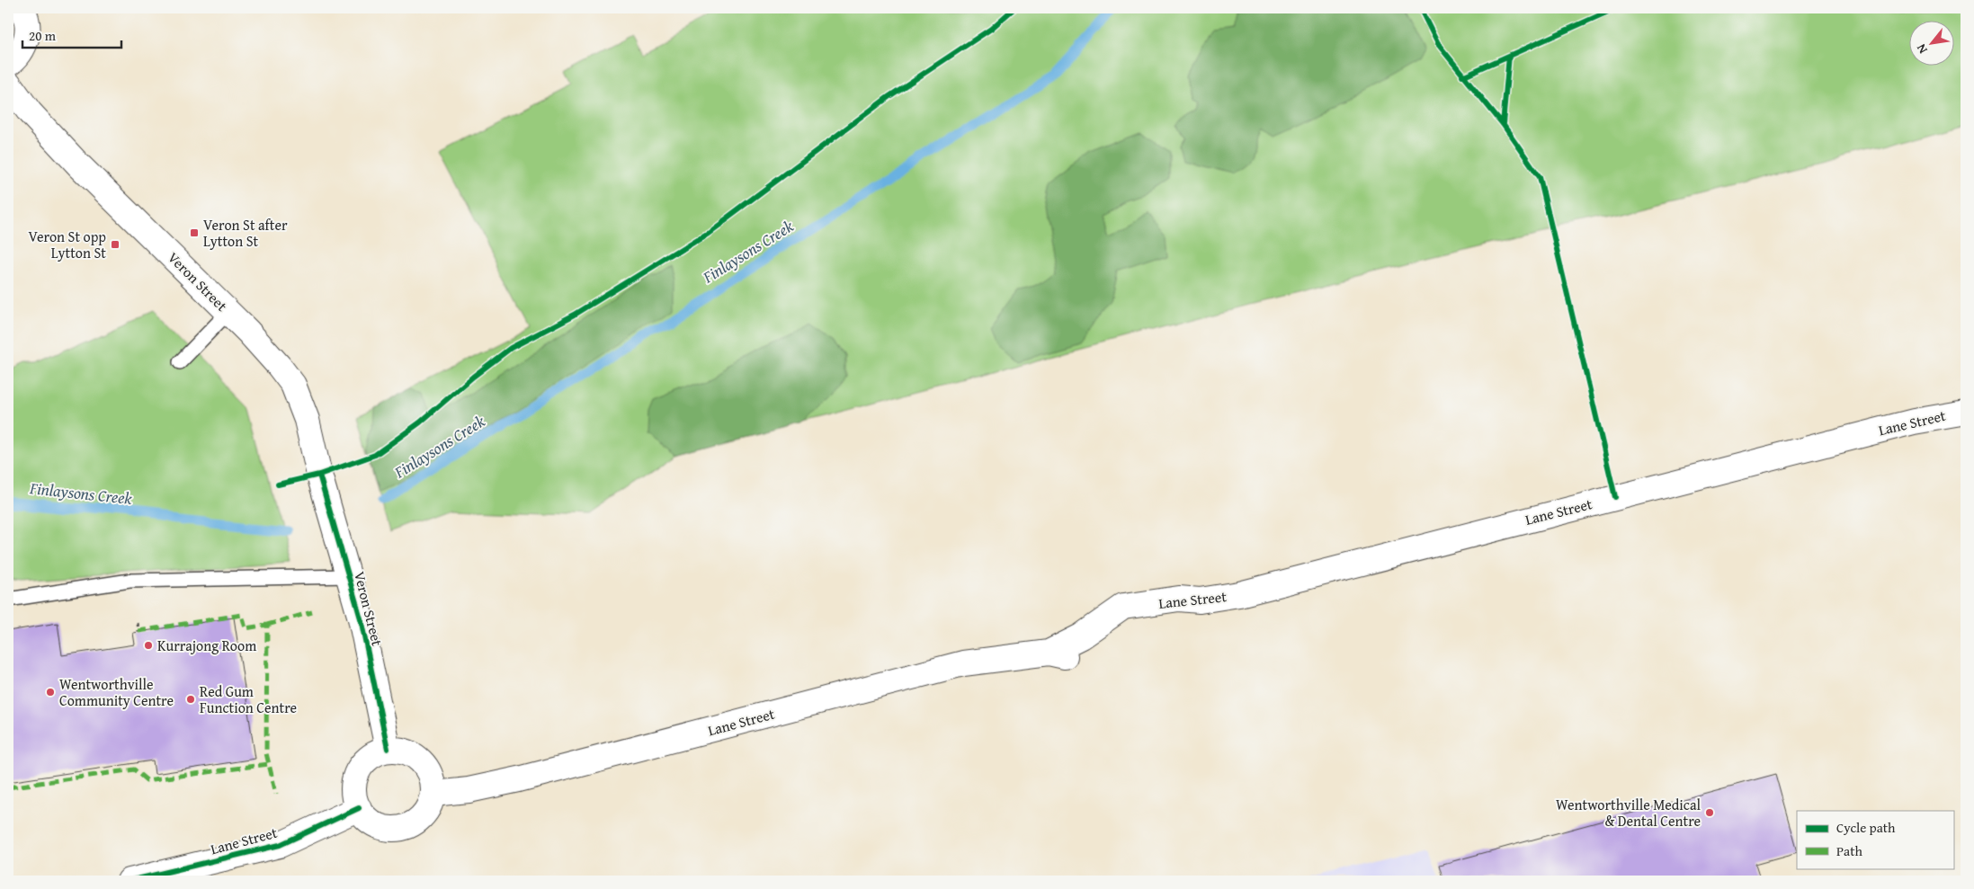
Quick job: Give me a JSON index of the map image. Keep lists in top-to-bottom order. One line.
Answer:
{"streets":{"street":["Veron Street","Lane Street"]},"crossings":[["Veron Street","Lane Street"]],"water":["Finlaysons Creek"],"places":{"transit":["Veron St after Lytton St","Veron St opp Lytton St"],"other":["Kurrajong Room","Wentworthville Community Centre","Red Gum Function Centre","Wentworthville Medical & Dental Centre"]},"legend":["Cycle path","Path"],"scale_bar":"20 m","north":"bottom left"}
